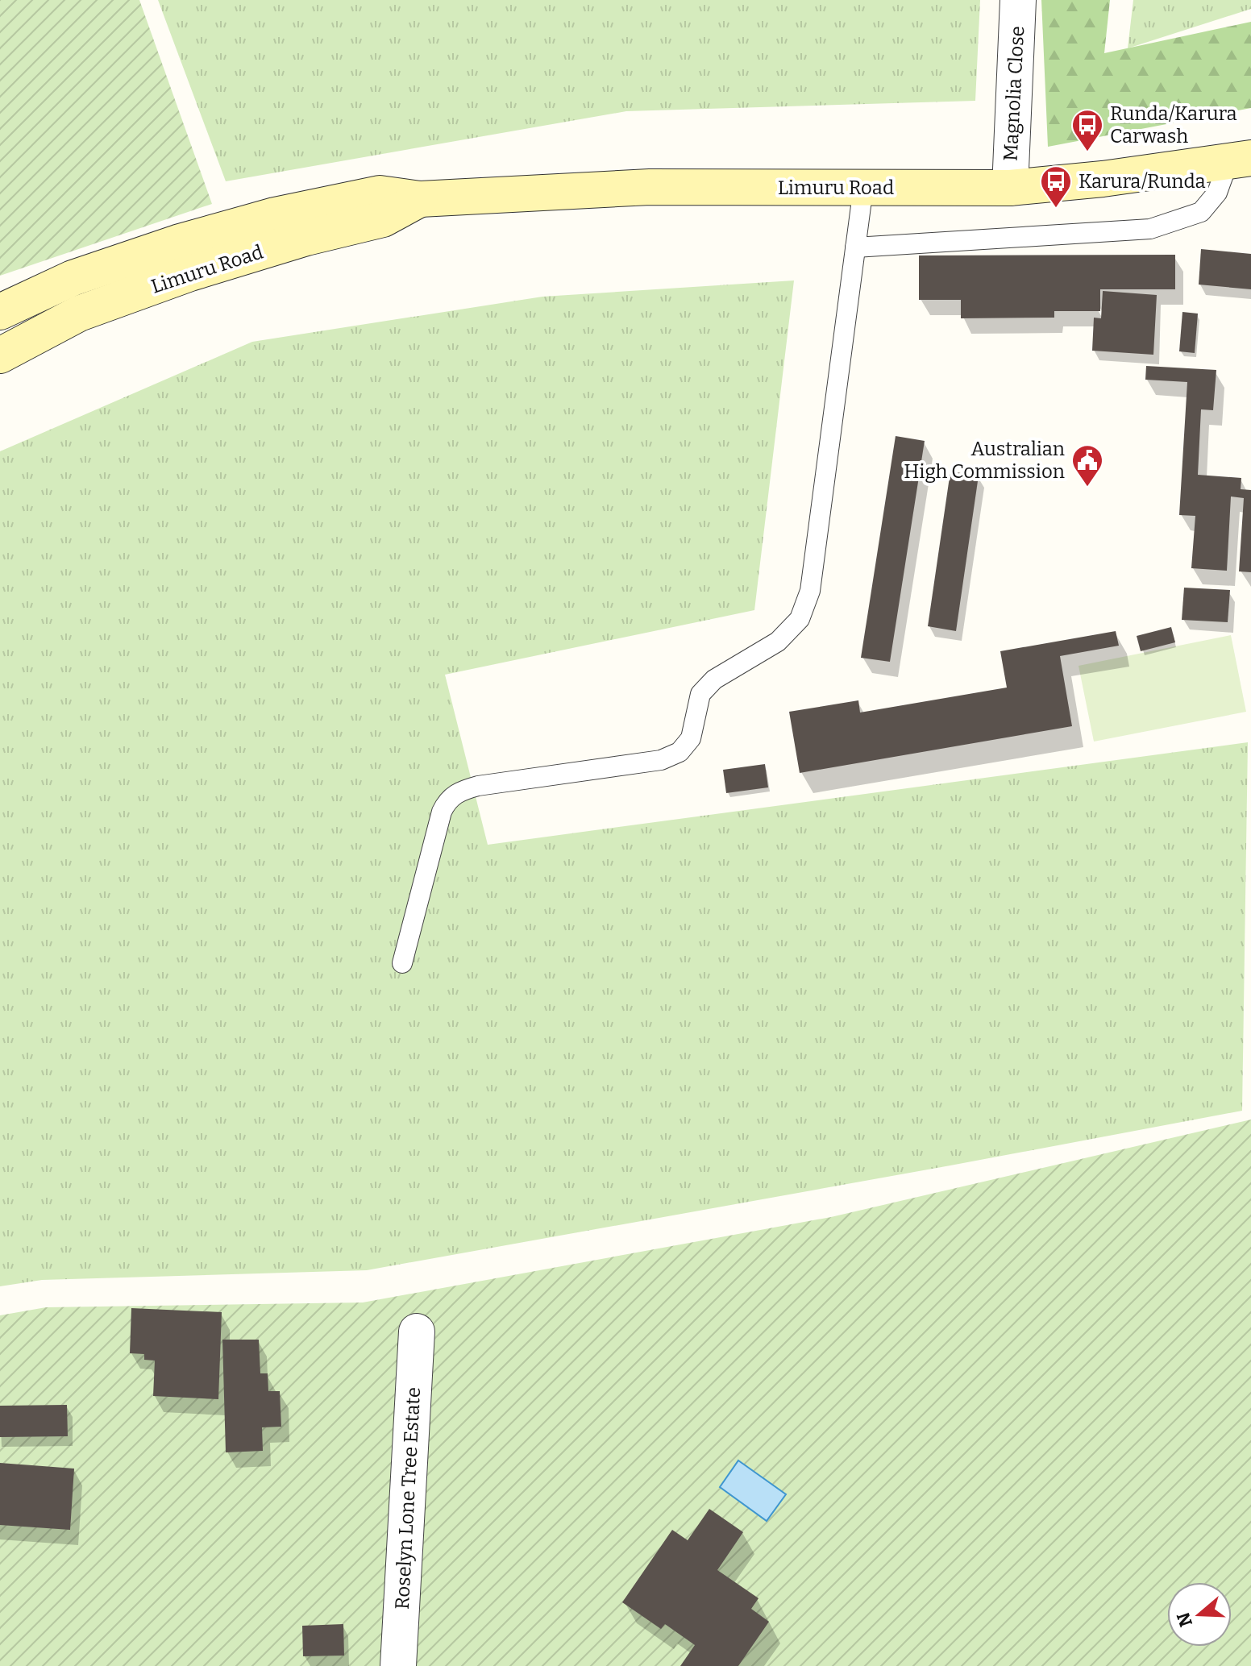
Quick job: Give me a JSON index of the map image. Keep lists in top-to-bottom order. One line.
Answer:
{"streets":{"main road":["Limuru Road"],"street":["Magnolia Close","Roselyn Lone Tree Estate"]},"crossings":[["Magnolia Close","Limuru Road"]],"places":{"bus stop":["Runda/Karura Carwash","Karura/Runda"],"public building":["Australian High Commission"]},"north":"left"}
